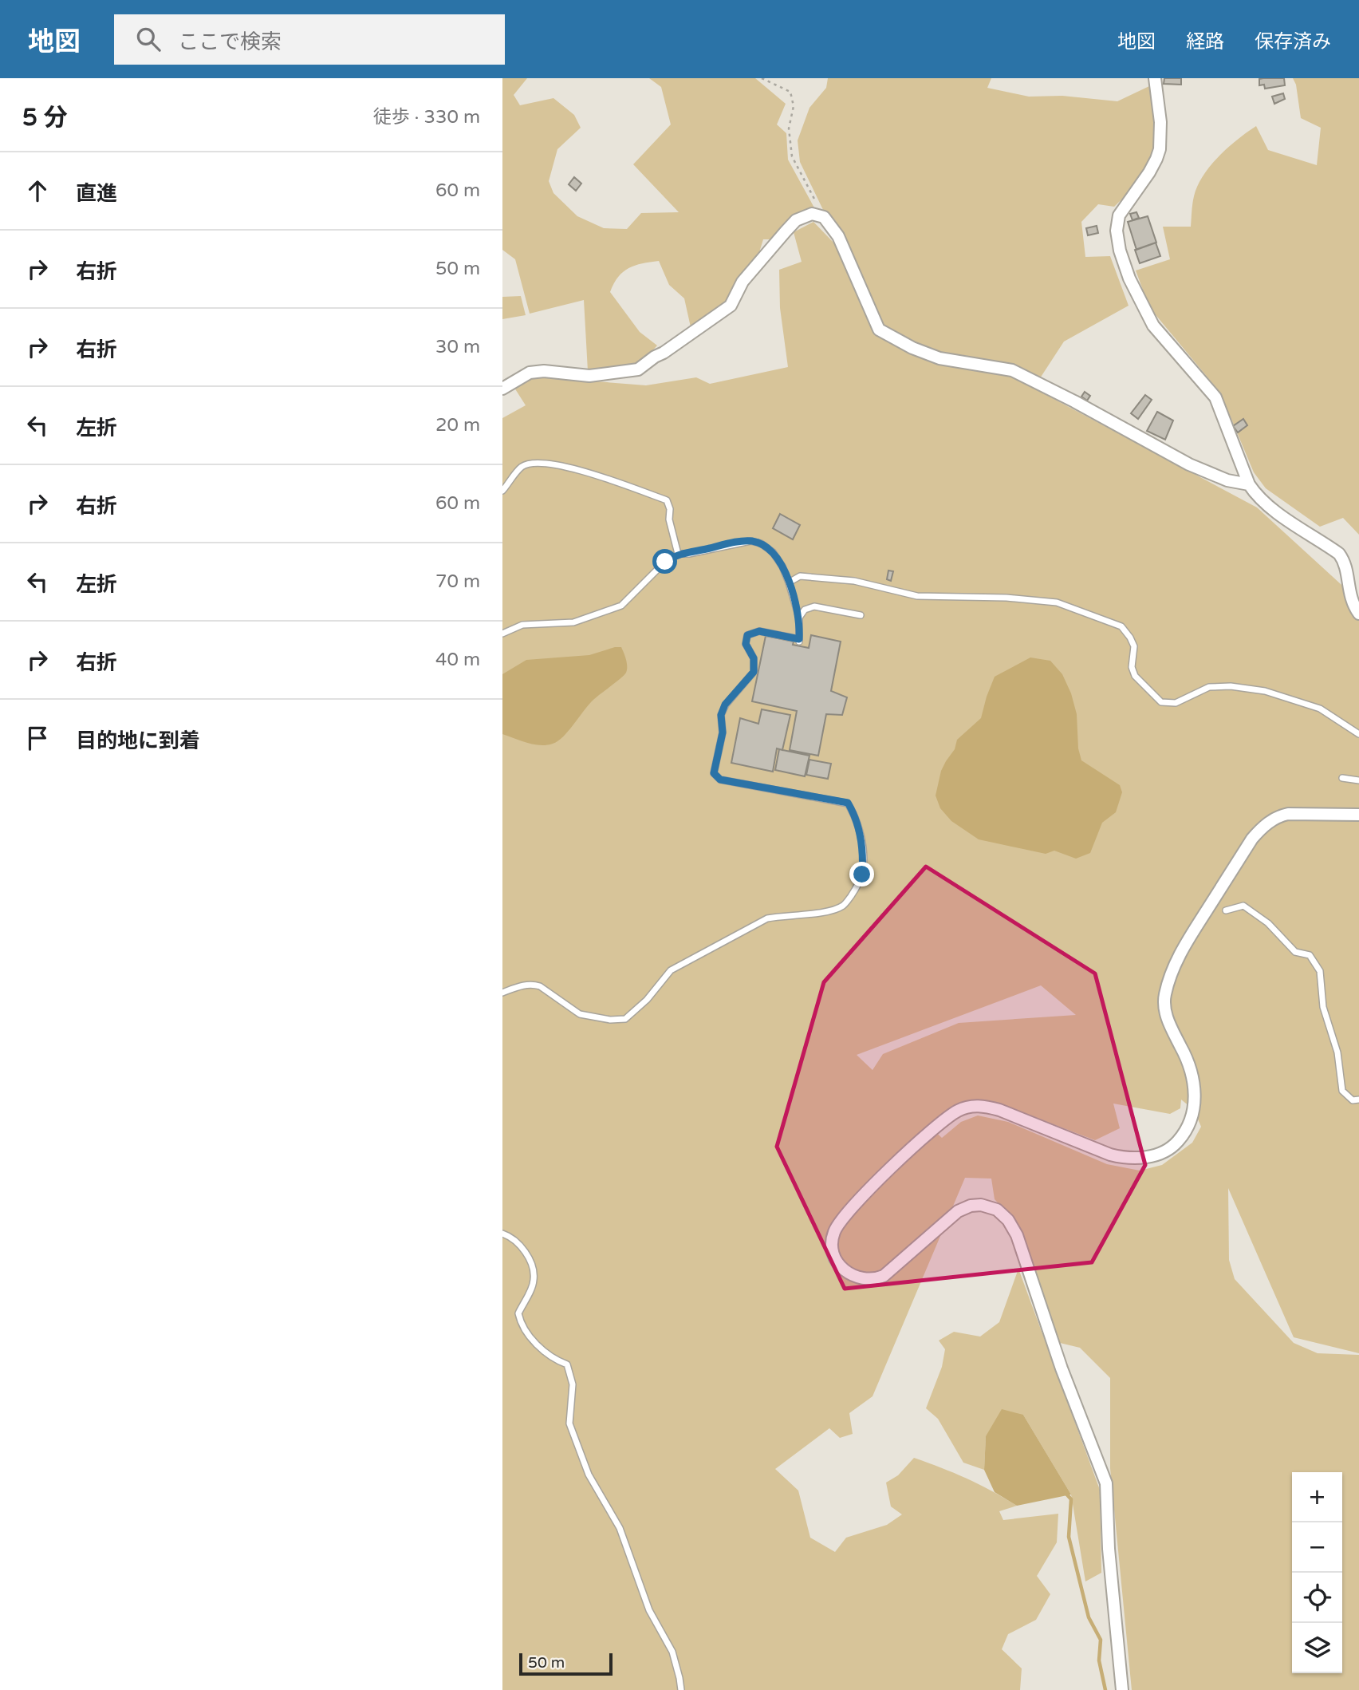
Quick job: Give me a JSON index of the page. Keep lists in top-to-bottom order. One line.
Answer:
{"scale_bar":"50 m","page":{"header":"地図","search":"ここで検索","nav":["地図","経路","保存済み"],"heading":["5 分","徒歩 · 330 m"],"list":[["直進","60 m"],["右折","50 m"],["右折","30 m"],["左折","20 m"],["右折","60 m"],["左折","70 m"],["右折","40 m"],"目的地に到着"],"map_buttons":["+","−"],"scale":"50 m"}}
